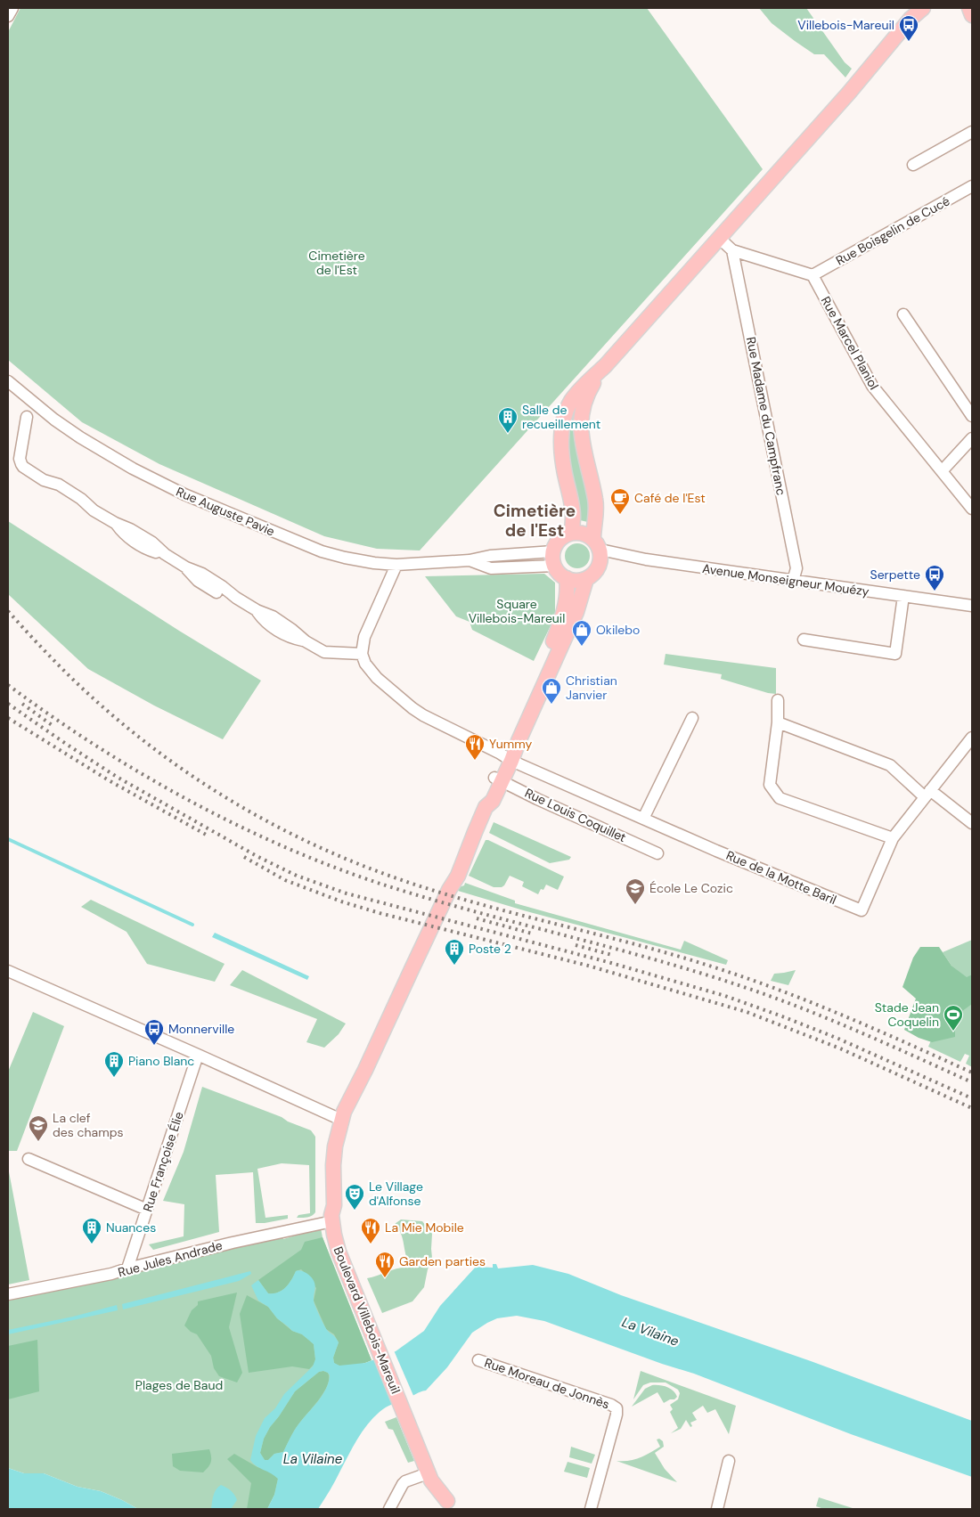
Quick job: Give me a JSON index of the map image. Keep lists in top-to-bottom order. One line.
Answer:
{"streets":{"main road":["Boulevard Villebois-Mareuil"],"street":["Rue Boisgelin de Cucé","Rue Marcel Planiol","Rue Madame du Campfranc","Rue Auguste Pavie","Avenue Monseigneur Mouézy","Rue Louis Coquillet","Rue de la Motte Baril","Rue Françoise Élie","Rue Jules Andrade","Rue Moreau de Jonnès"]},"crossings":[["Rue Boisgelin de Cucé","Rue Marcel Planiol"],["Rue Madame du Campfranc","Avenue Monseigneur Mouézy"],["Rue Auguste Pavie","Avenue Monseigneur Mouézy"],["Rue Françoise Élie","Rue Jules Andrade"],["Rue Jules Andrade","Boulevard Villebois-Mareuil"]],"districts":["Cimetière de l'Est"],"water":["La Vilaine"],"parks":["Cimetière de l'Est","Square Villebois-Mareuil","Plages de Baud"],"places":{"bus stop":["Villebois-Mareuil","Serpette","Monnerville"],"building":["Salle de recueillement","Poste 2","Piano Blanc","Nuances"],"cafe":["Café de l'Est"],"shop":["Okilebo","Christian Janvier"],"restaurant":["Yummy","La Mie Mobile","Garden parties"],"school or university":["École Le Cozic","La clef des champs"],"sports":["Stade Jean Coquelin"],"theatre":["Le Village d'Alfonse"]}}
